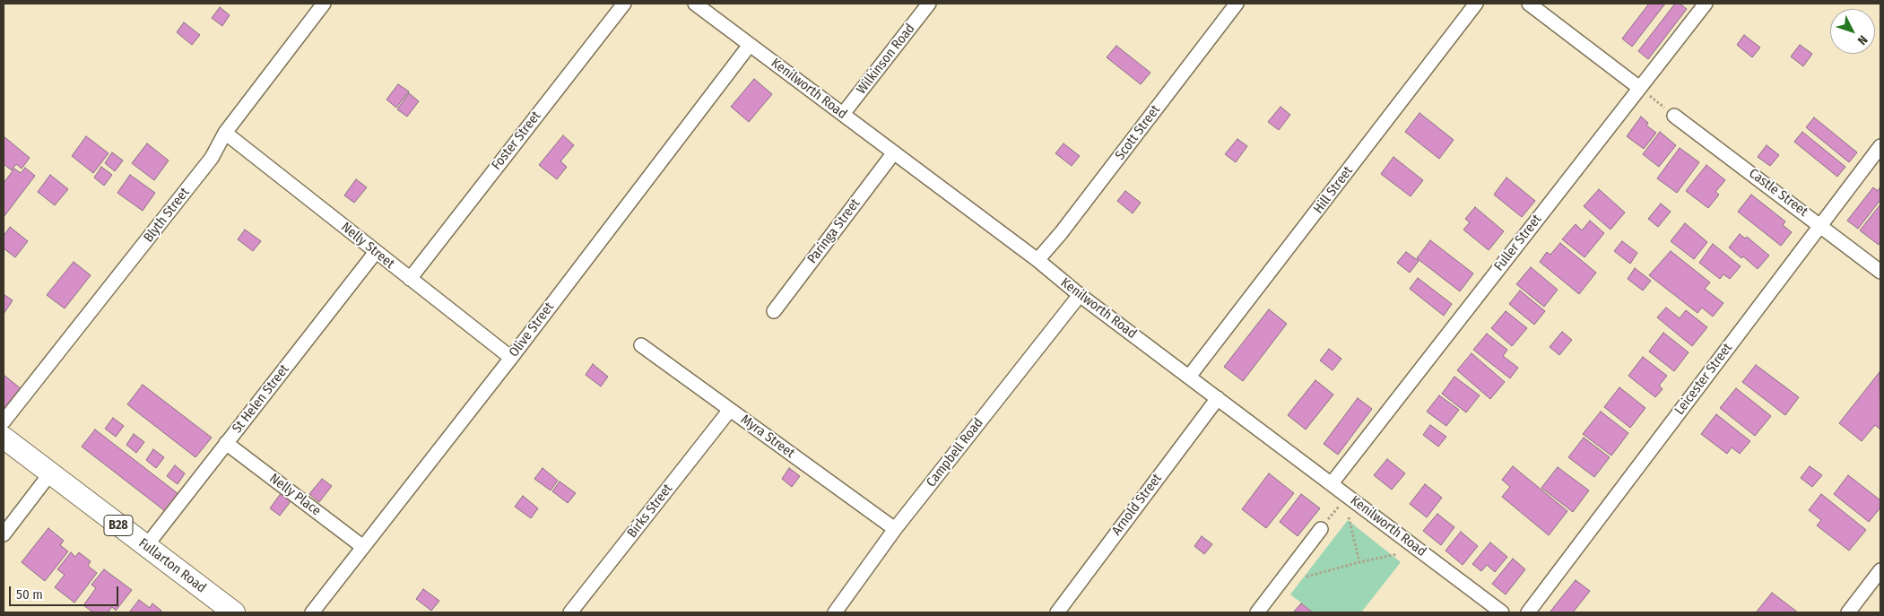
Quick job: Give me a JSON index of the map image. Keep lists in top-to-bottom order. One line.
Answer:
{"streets":{"main road":["B28","Fullarton Road"],"street":["Wilkinson Road","Kenilworth Road","Scott Street","Foster Street","Hill Street","Castle Street","Blyth Street","Paringa Street","Fuller Street","Nelly Street","Olive Street","Leicester Street","St Helen Street","Myra Street","Campbell Road","Nelly Place","Arnold Street","Birks Street"]},"crossings":[["Wilkinson Road","Kenilworth Road"],["Kenilworth Road","Scott Street"],["Kenilworth Road","Hill Street"],["Kenilworth Road","Paringa Street"],["Kenilworth Road","Fuller Street"],["Kenilworth Road","Olive Street"],["Kenilworth Road","Campbell Road"],["Kenilworth Road","Arnold Street"],["Foster Street","Nelly Street"],["Castle Street","Leicester Street"],["Blyth Street","Nelly Street"],["Nelly Street","Olive Street"],["Nelly Street","St Helen Street"],["Olive Street","Nelly Place"],["St Helen Street","Nelly Place"],["St Helen Street","Fullarton Road"],["Myra Street","Campbell Road"],["Myra Street","Birks Street"]],"scale_bar":"50 m","north":"bottom right"}
